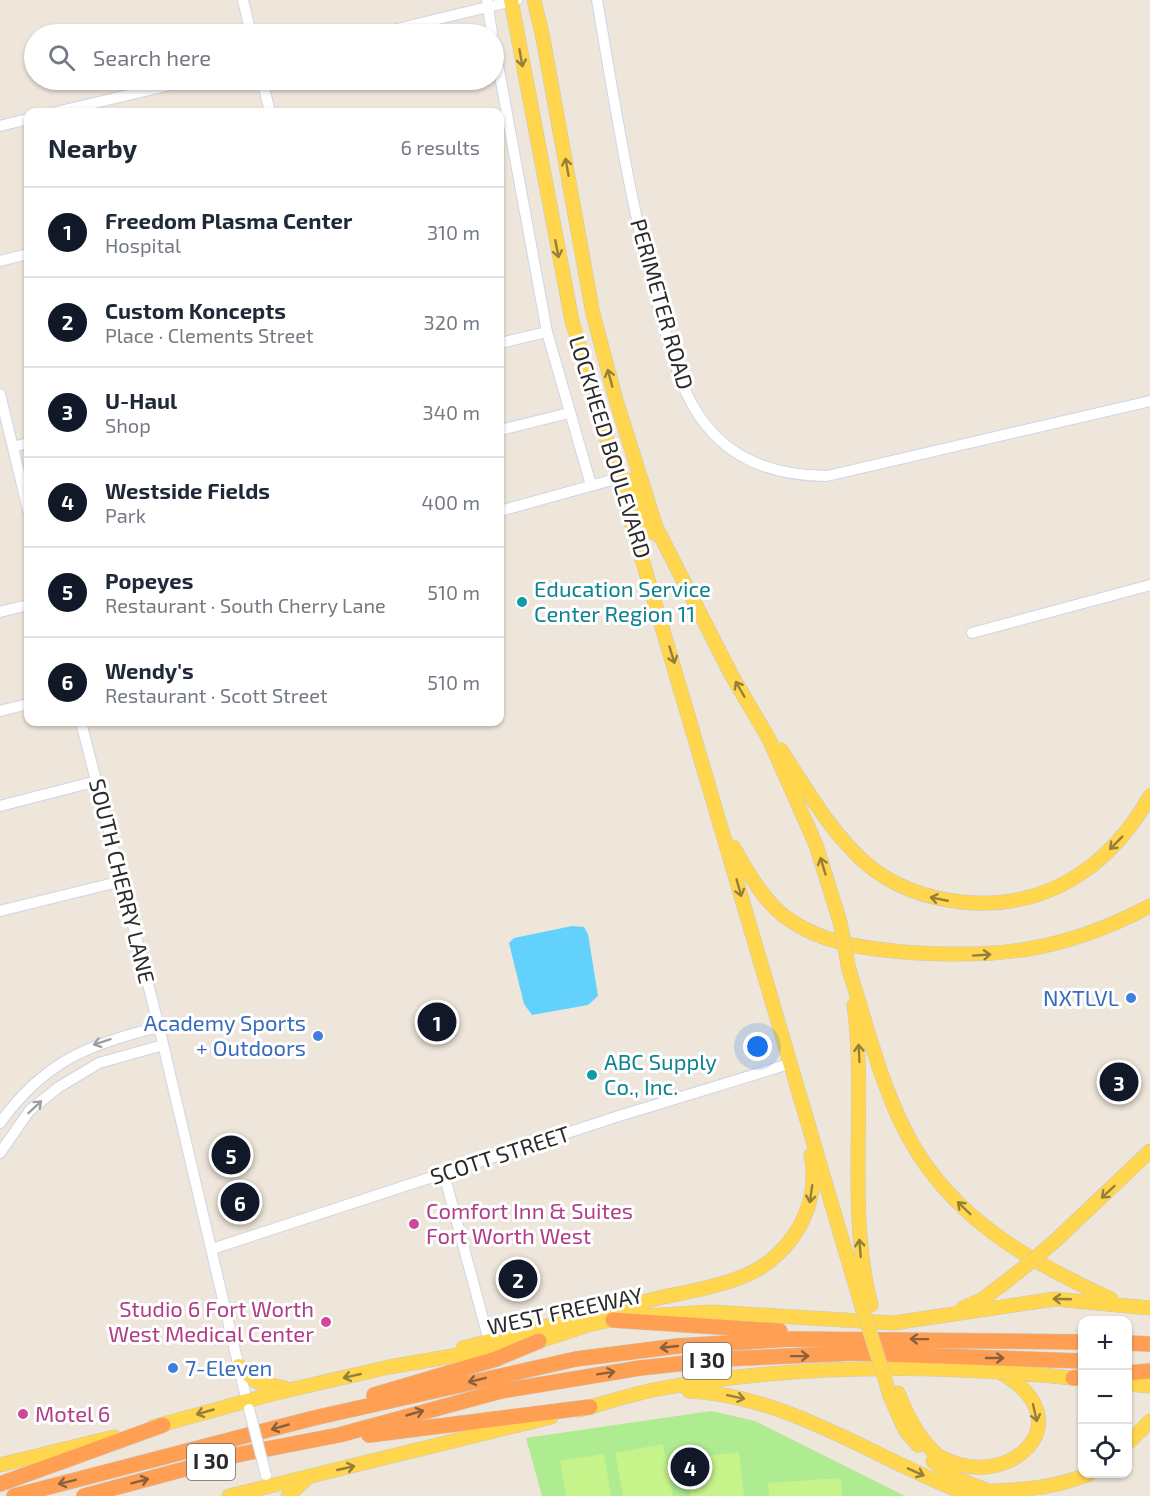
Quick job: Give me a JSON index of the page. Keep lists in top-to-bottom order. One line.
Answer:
{"streets":{"highway":["I 30"],"main road":["LOCKHEED BOULEVARD","WEST FREEWAY"],"street":["PERIMETER ROAD","SOUTH CHERRY LANE","SCOTT STREET"]},"crossings":[["LOCKHEED BOULEVARD","SCOTT STREET"],["SOUTH CHERRY LANE","SCOTT STREET"],["SOUTH CHERRY LANE","WEST FREEWAY"]],"places":["Education Service Center Region 11","NXTLVL","Academy Sports + Outdoors","ABC Supply Co., Inc.","Comfort Inn & Suites Fort Worth West","Studio 6 Fort Worth West Medical Center","7-Eleven","Motel 6"],"page":{"search":"Search here","heading":["Nearby","6 results"],"list":[{"mark":"1","name":"Freedom Plasma Center","note":"Hospital","value":"310 m"},{"mark":"2","name":"Custom Koncepts","note":"Place · Clements Street","value":"320 m"},{"mark":"3","name":"U-Haul","note":"Shop","value":"340 m"},{"mark":"4","name":"Westside Fields","note":"Park","value":"400 m"},{"mark":"5","name":"Popeyes","note":"Restaurant · South Cherry Lane","value":"510 m"},{"mark":"6","name":"Wendy's","note":"Restaurant · Scott Street","value":"510 m"}],"pins":["1","3","5","6","2","4"],"map_buttons":["+","−"]}}
